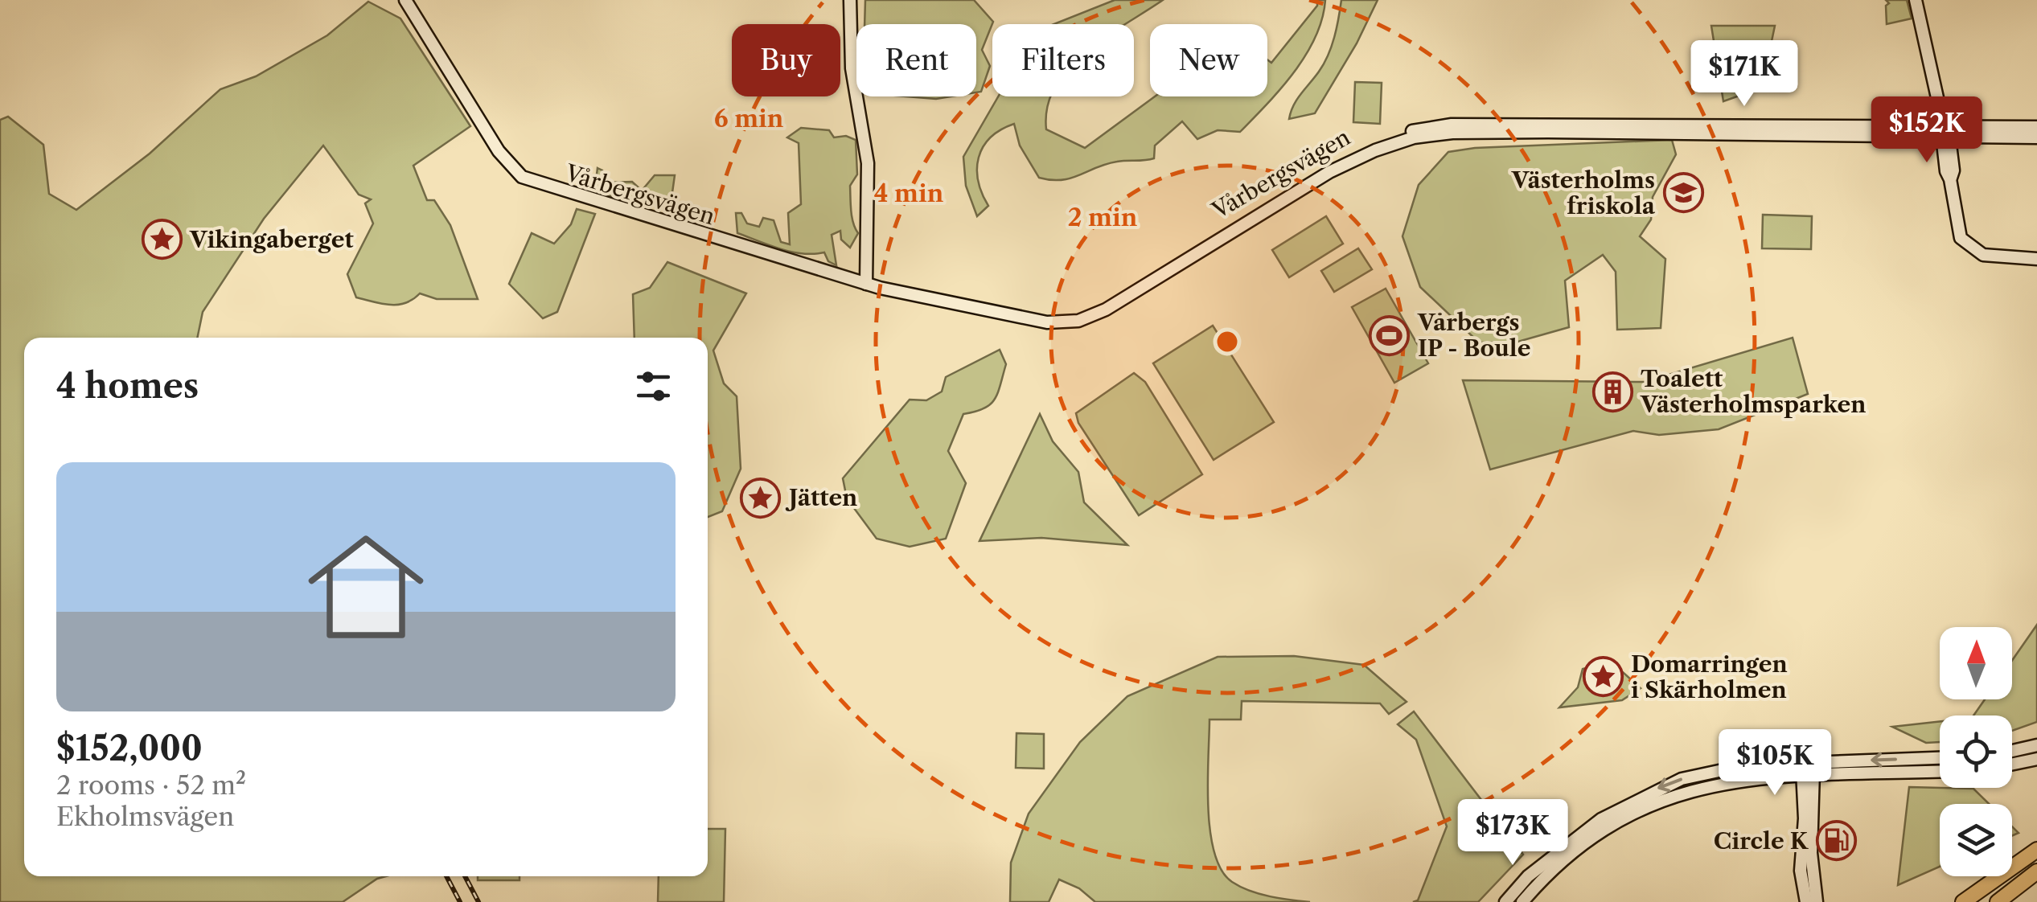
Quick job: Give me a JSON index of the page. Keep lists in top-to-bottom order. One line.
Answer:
{"streets":{"street":["Vårbergsvägen"]},"places":{"school or university":["Västerholms friskola"],"place":["Vikingaberget","Jätten","Domarringen i Skärholmen"],"sports":["Vårbergs IP - Boule"],"building":["Toalett Västerholmsparken"],"fuel station":["Circle K"]},"north":"top","page":{"chip":["Buy","Rent","Filters","New"],"price":["$171K","$152K","$105K","$173K"],"heading":"4 homes","list":[{"name":"$152,000","note":"2 rooms · 52 m² · Ekholmsvägen"}]},"rings":["6 min","4 min","2 min"]}
